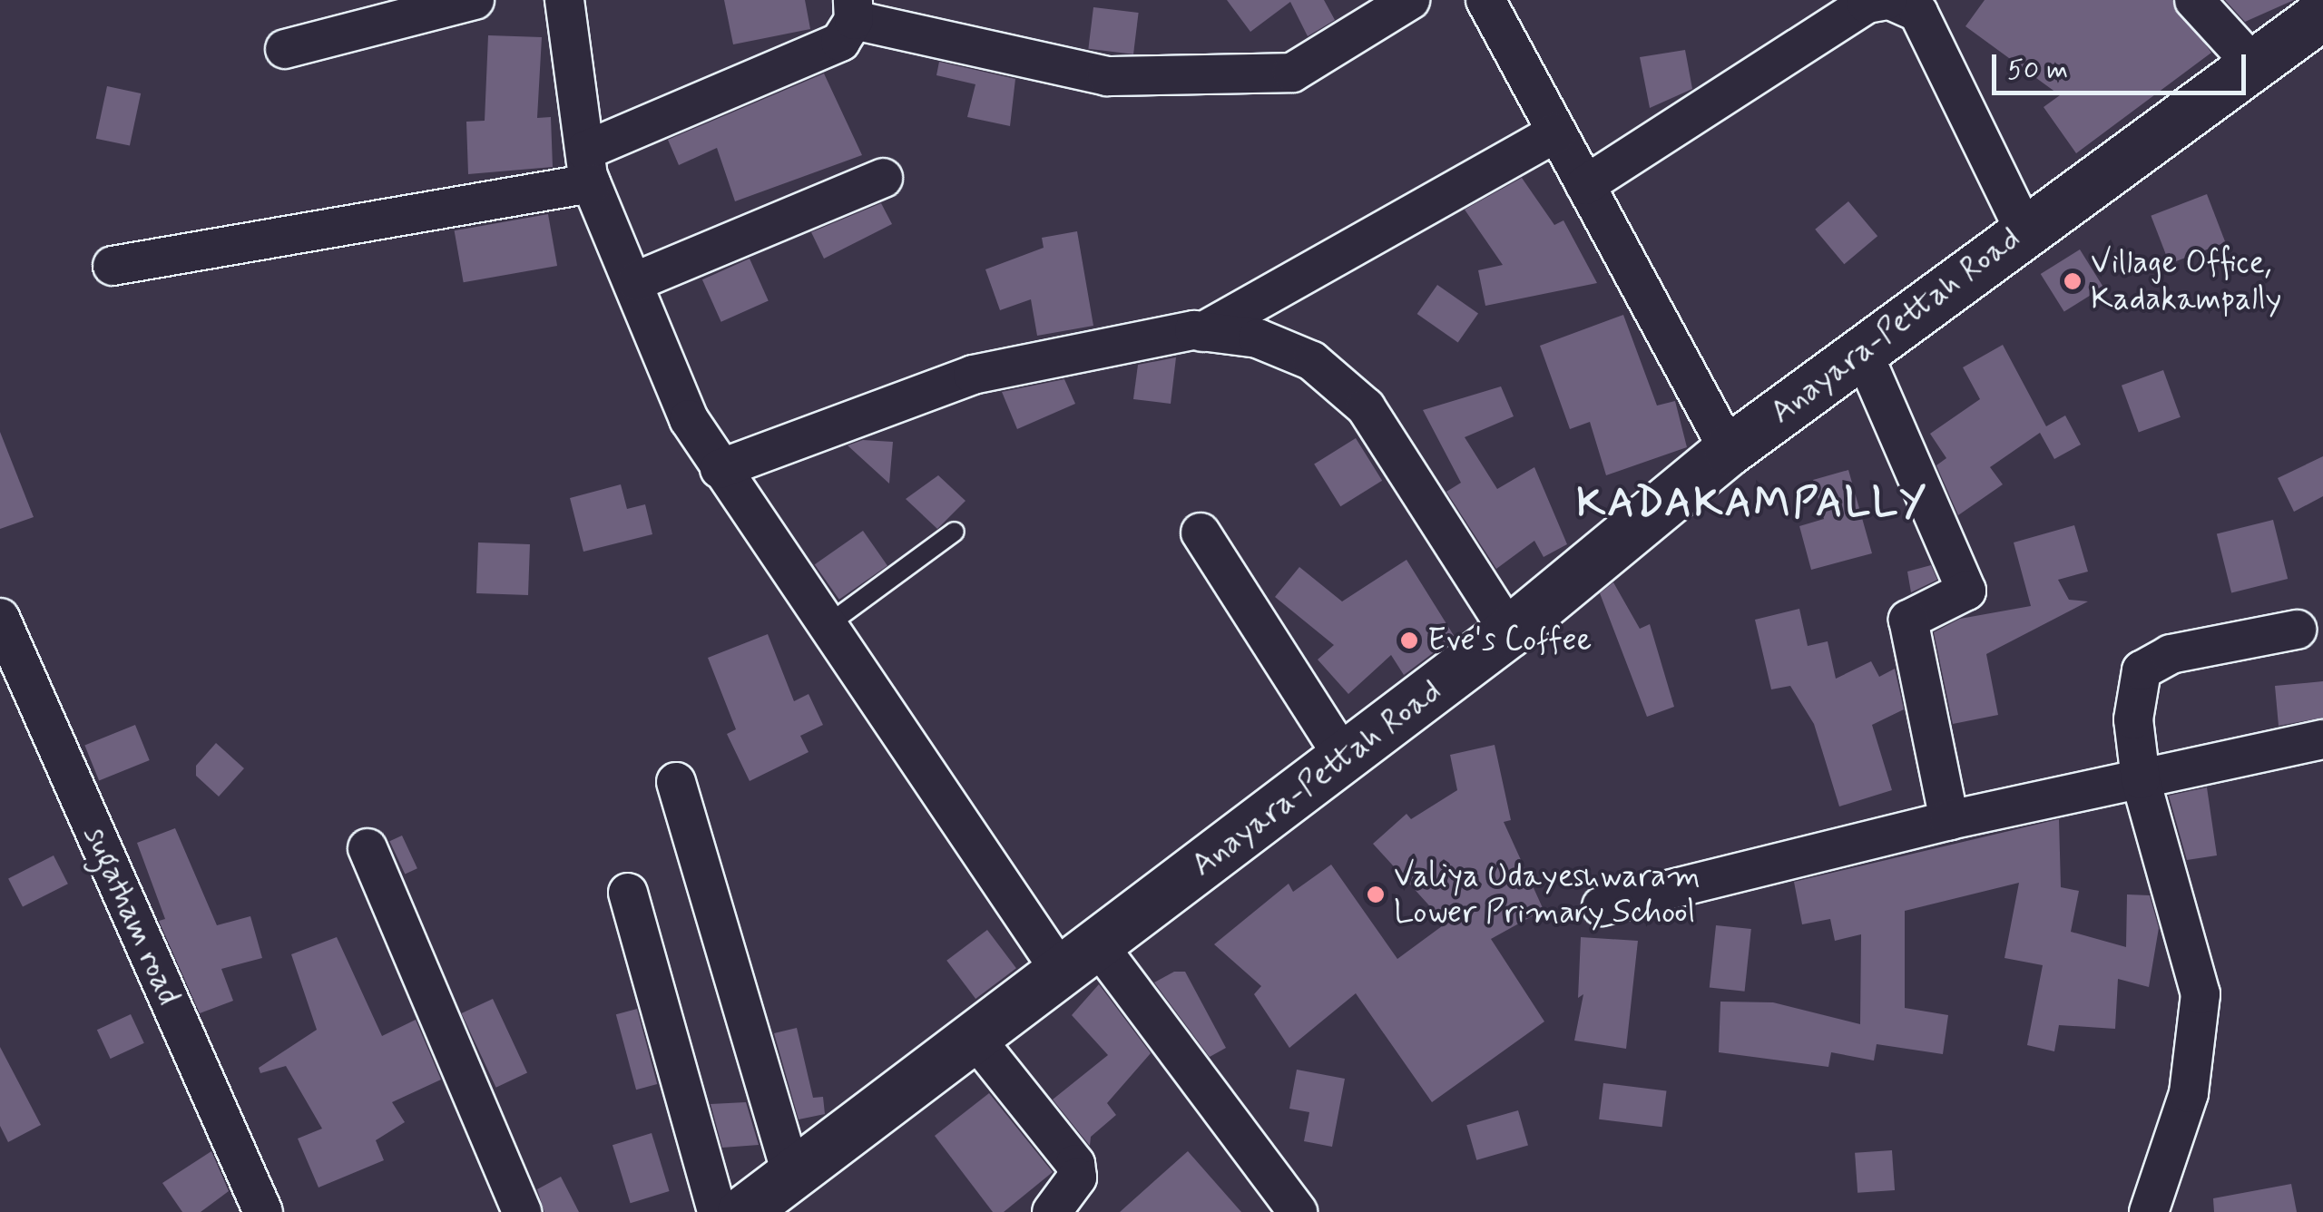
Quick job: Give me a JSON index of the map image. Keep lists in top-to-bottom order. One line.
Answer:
{"streets":{"main road":["Anayara-Pettah Road"],"street":["sugatham road"]},"districts":["KADAKAMPALLY"],"places":["Village Office, Kadakampally","Eve's Coffee","Valiya Udayeshwaram Lower Primary School"],"scale_bar":"50 m"}
